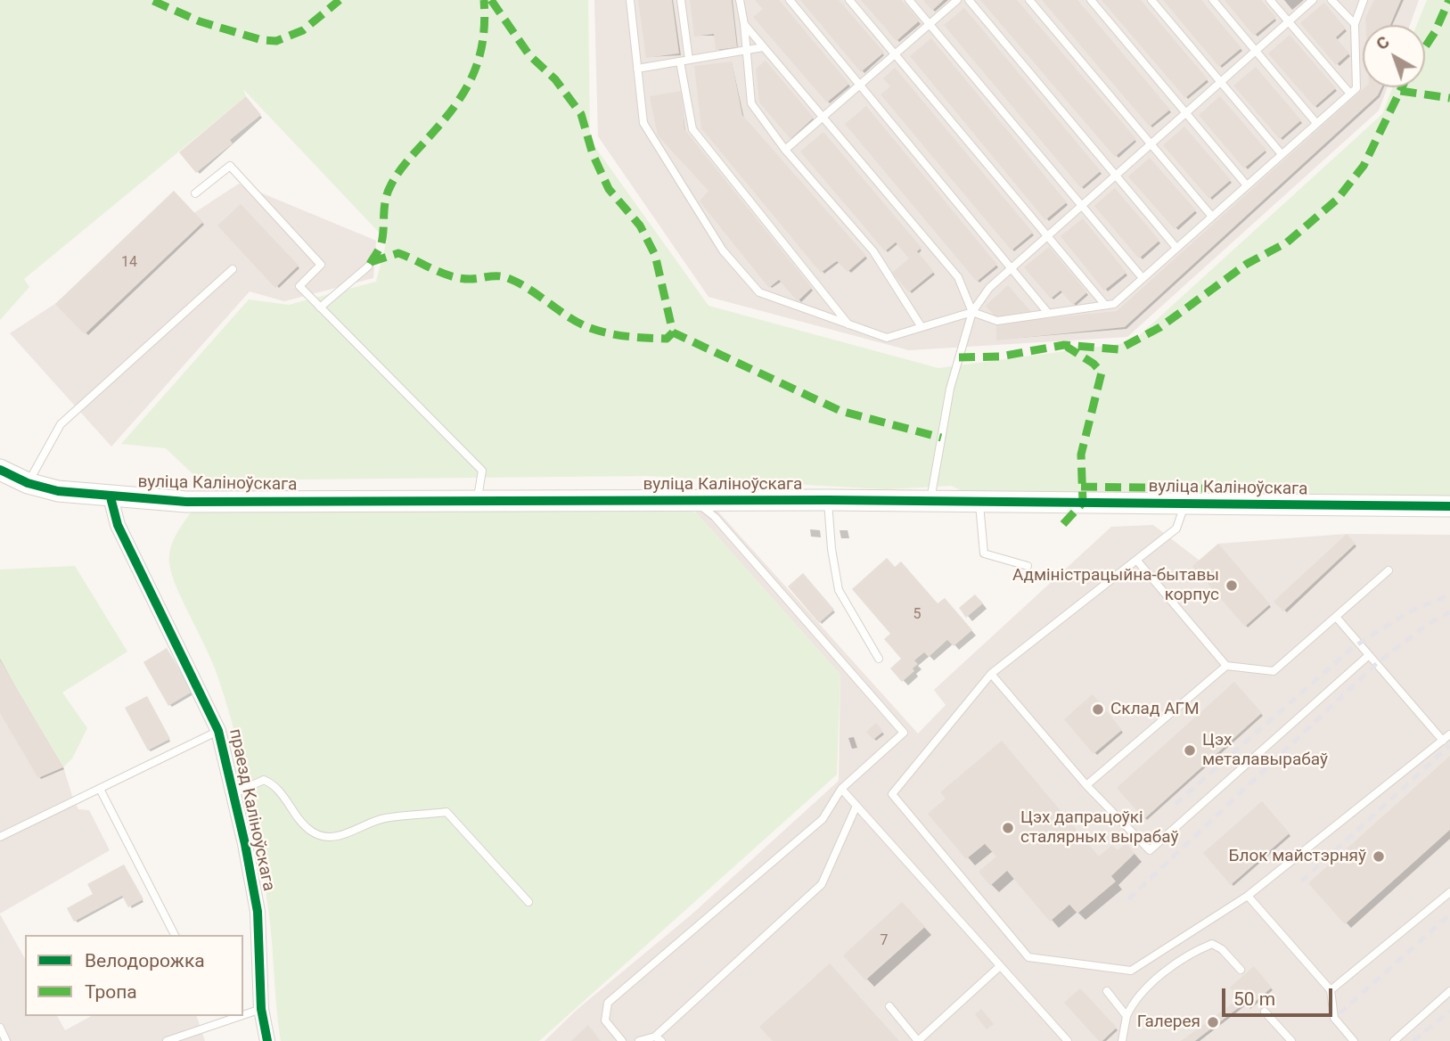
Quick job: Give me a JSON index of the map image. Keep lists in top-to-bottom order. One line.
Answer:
{"streets":{"street":["вуліца Каліноўскага","праезд Каліноўскага"]},"crossings":[["вуліца Каліноўскага","праезд Каліноўскага"]],"places":["Адміністрацыйна-бытавы корпус","Склад АГМ","Цэх металавырабаў","Цэх дапрацоўкі сталярных вырабаў","Блок майстэрняў","Галерея"],"house_numbers":["14","5","7"],"legend":["Велодорожка","Тропа"],"scale_bar":"50 m","north":"top left"}
